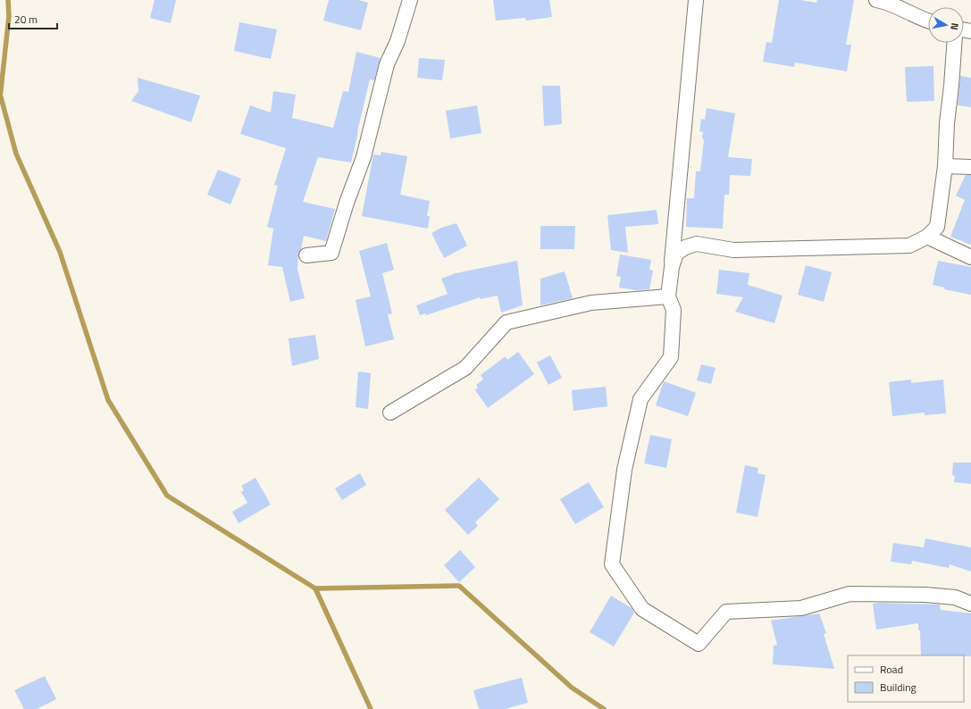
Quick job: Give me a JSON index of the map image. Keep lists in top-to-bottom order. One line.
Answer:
{"legend":["Road","Building"],"scale_bar":"20 m","north":"right"}
